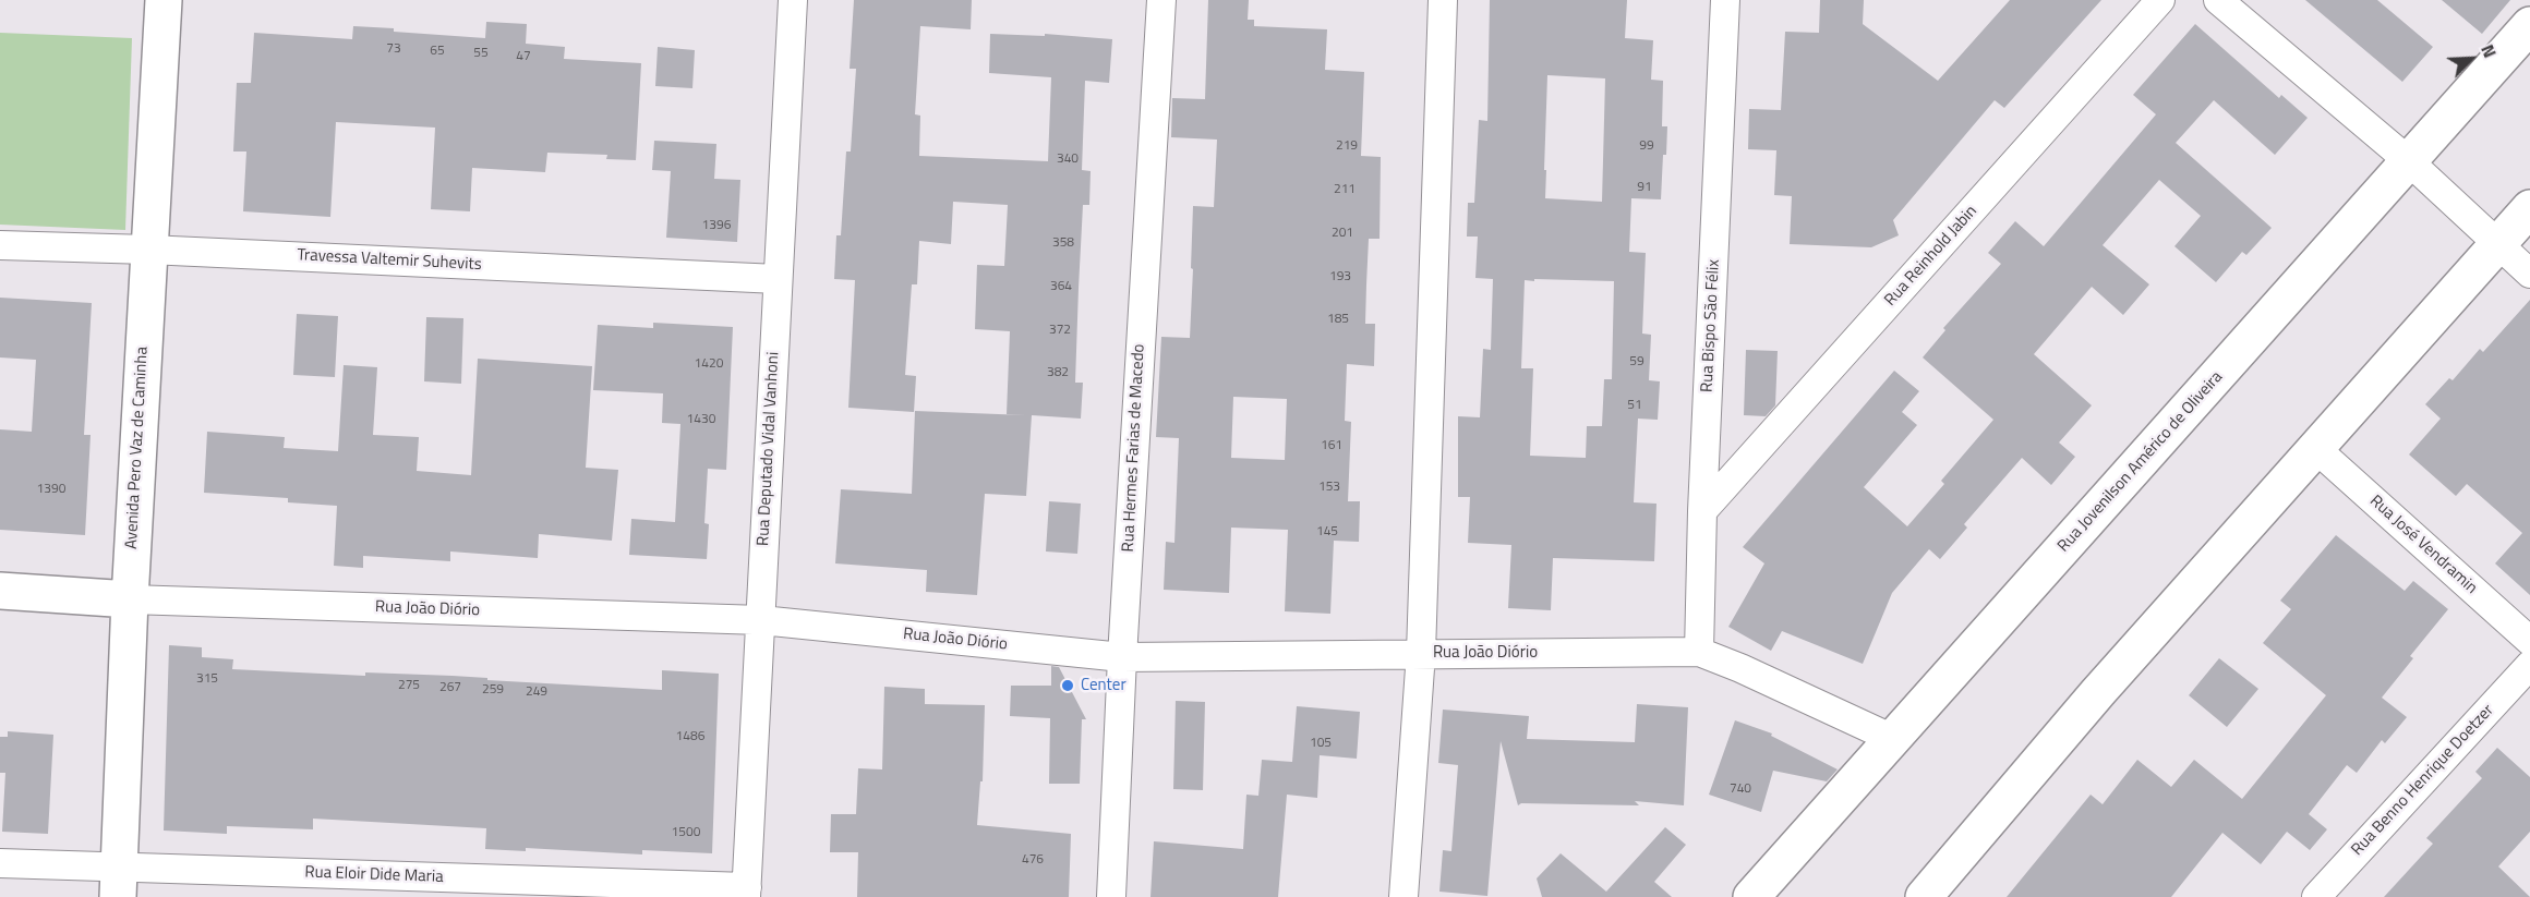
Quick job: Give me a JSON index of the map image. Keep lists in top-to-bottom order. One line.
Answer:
{"streets":{"main road":["Avenida Pero Vaz de Caminha","Rua Jovenilson Américo de Oliveira","Rua João Diório"],"street":["Rua Reinhold Jabin","Travessa Valtemir Suhevits","Rua Bispo São Félix","Rua Hermes Farias de Macedo","Rua Deputado Vidal Vanhoni","Rua José Vendramin","Rua Benno Henrique Doetzer","Rua Eloir Dide Maria"]},"crossings":[["Rua Reinhold Jabin","Rua Bispo São Félix"],["Travessa Valtemir Suhevits","Avenida Pero Vaz de Caminha"],["Travessa Valtemir Suhevits","Rua Deputado Vidal Vanhoni"],["Rua Bispo São Félix","Rua João Diório"],["Avenida Pero Vaz de Caminha","Rua João Diório"],["Avenida Pero Vaz de Caminha","Rua Eloir Dide Maria"],["Rua Hermes Farias de Macedo","Rua João Diório"],["Rua Deputado Vidal Vanhoni","Rua João Diório"],["Rua Deputado Vidal Vanhoni","Rua Eloir Dide Maria"],["Rua Jovenilson Américo de Oliveira","Rua João Diório"]],"places":["Center"],"house_numbers":["73","65","55","47","219","99","340","91","211","1396","201","358","193","364","185","372","59","1420","382","51","1430","161","153","1390","145","315","275","267","259","249","1486","105","740","1500","476"],"north":"top right"}
